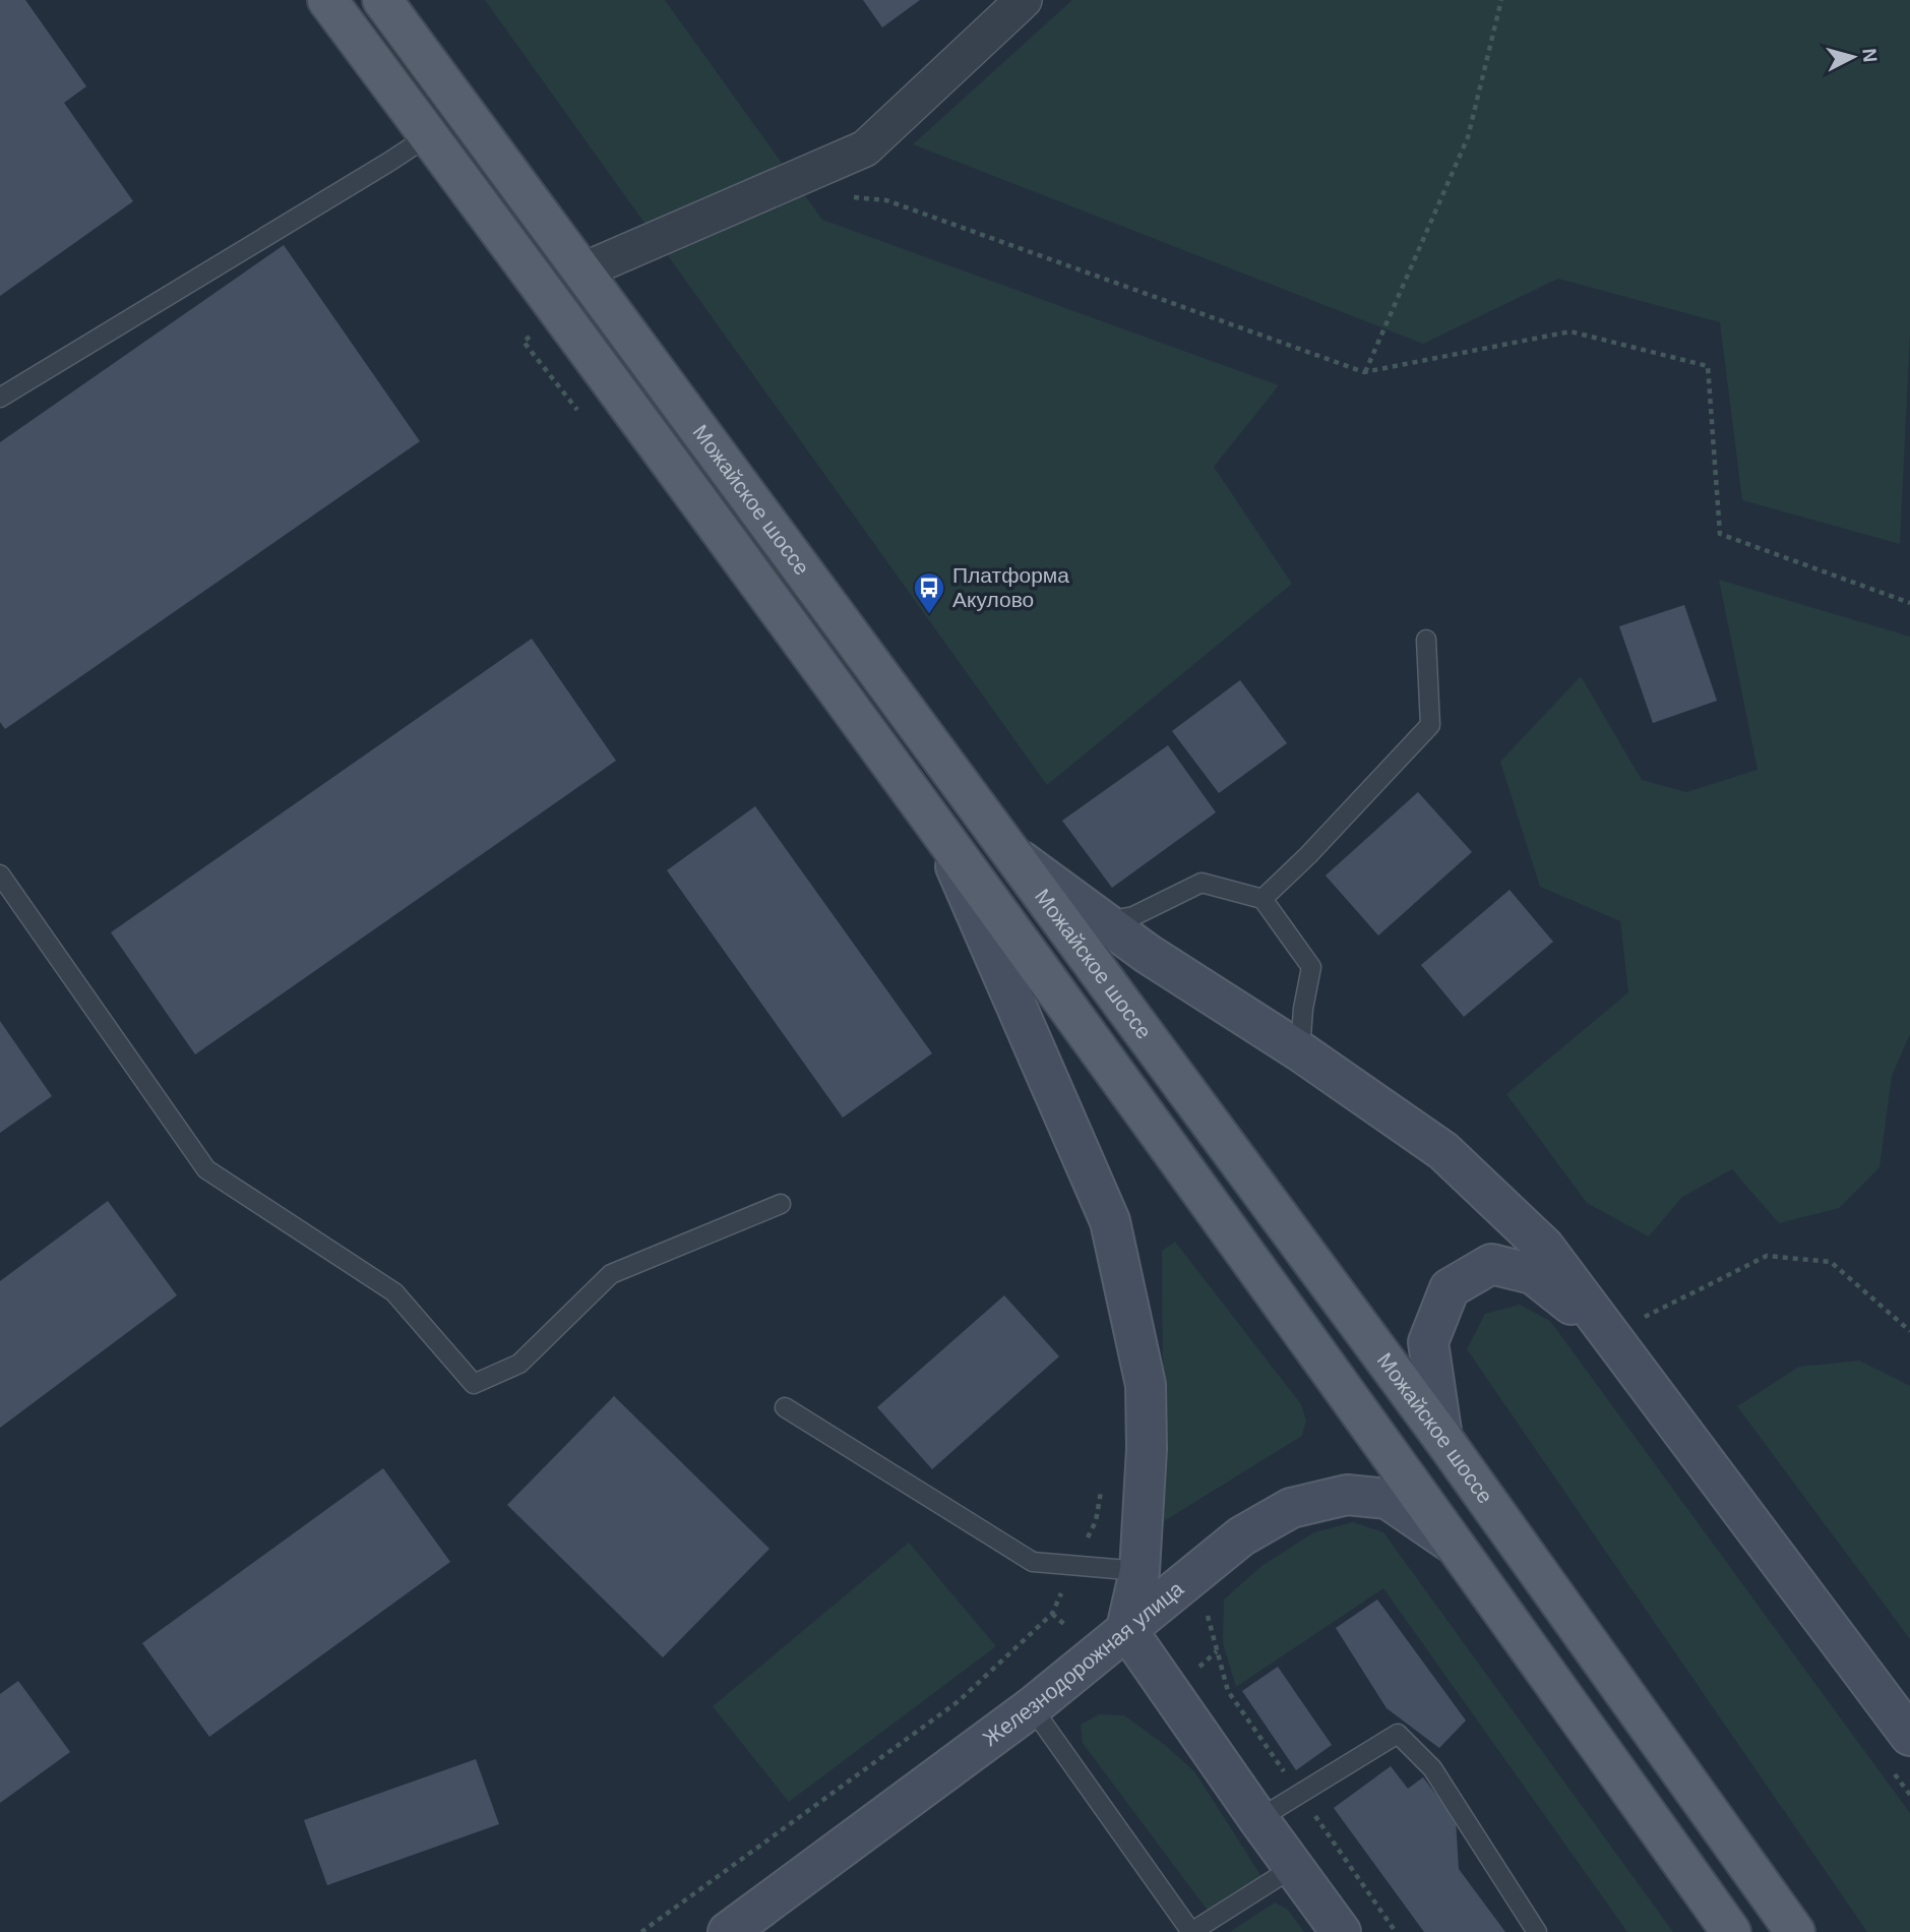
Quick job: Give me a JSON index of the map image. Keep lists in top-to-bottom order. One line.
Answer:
{"streets":{"main road":["Можайское шоссе"],"street":["Железнодорожная улица"]},"crossings":[["Можайское шоссе","Железнодорожная улица"]],"places":{"bus stop":["Платформа Акулово"]},"north":"right"}
